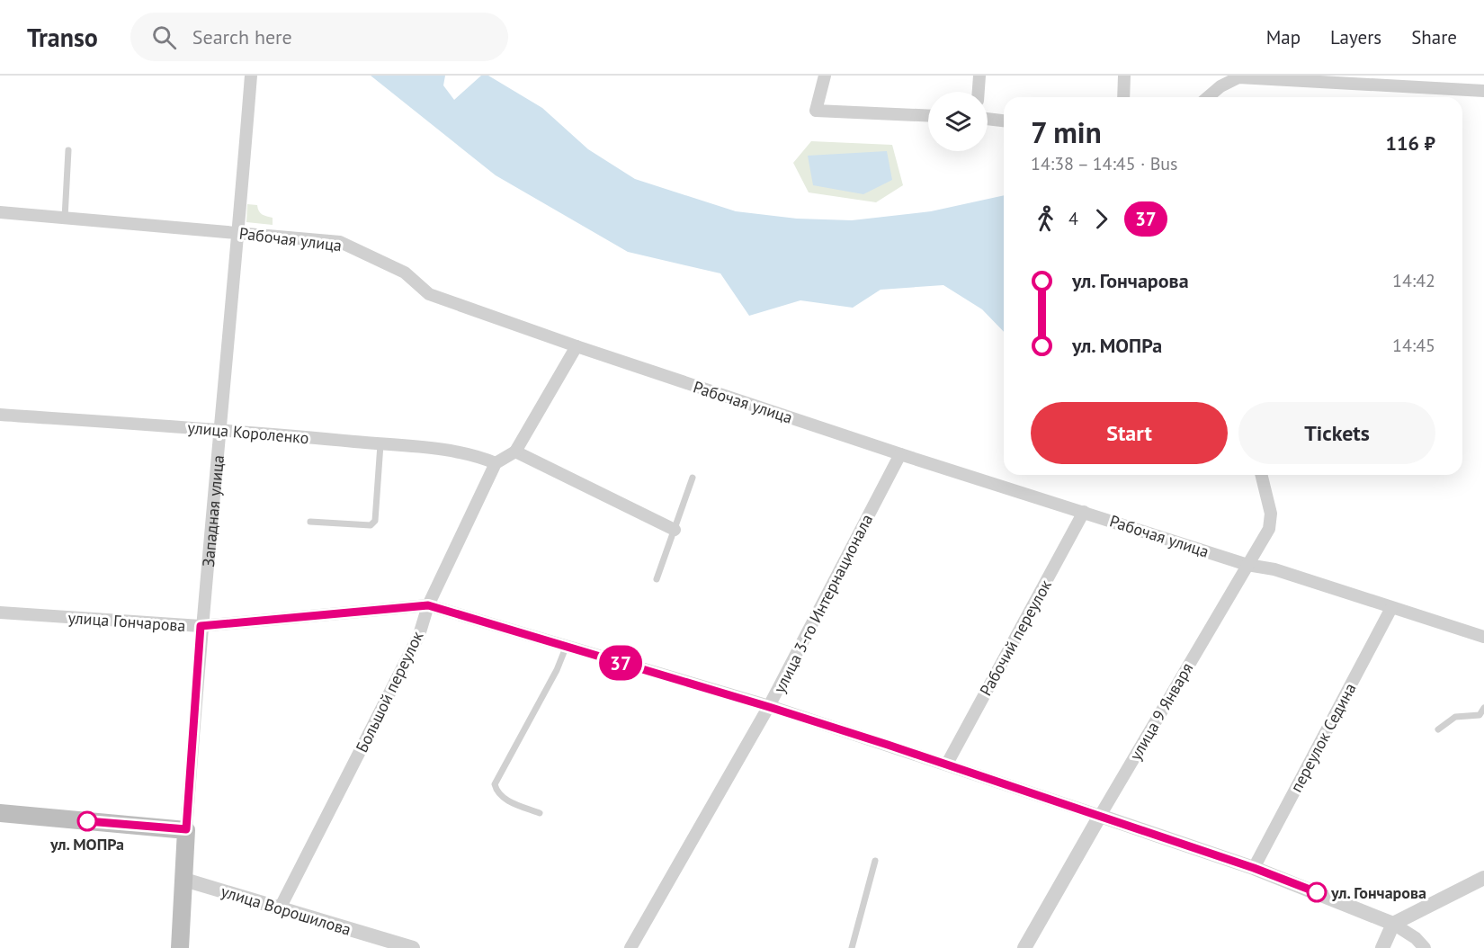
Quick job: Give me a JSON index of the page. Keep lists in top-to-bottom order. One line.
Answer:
{"streets":{"main road":["Западная улица"],"street":["Рабочая улица","улица Короленко","улица 3-го Интернационала","улица Гончарова","Рабочий переулок","Большой переулок","улица 9 Января","переулок Седина","улица Ворошилова"]},"crossings":[["Рабочая улица","Западная улица"],["Рабочая улица","улица 3-го Интернационала"],["Рабочая улица","Рабочий переулок"],["Рабочая улица","улица 9 Января"],["Рабочая улица","переулок Седина"],["улица Короленко","Западная улица"],["улица Короленко","Большой переулок"],["Западная улица","улица Гончарова"],["Западная улица","улица Ворошилова"],["улица 3-го Интернационала","улица Гончарова"],["улица Гончарова","Рабочий переулок"],["улица Гончарова","Большой переулок"],["улица Гончарова","улица 9 Января"],["улица Гончарова","переулок Седина"],["Большой переулок","улица Ворошилова"]],"places":["ул. МОПРа","ул. Гончарова"],"lines":["bus line 37"],"page":{"header":"Transo","search":"Search here","nav":["Map","Layers","Share"],"on_map":"37","heading":["7 min","14:38 – 14:45 · Bus","116 ₽"],"legs":["4","37"],"list":[{"name":"ул. Гончарова","value":"14:42"},{"name":"ул. МОПРа","value":"14:45"}],"buttons":["Start","Tickets"]}}
